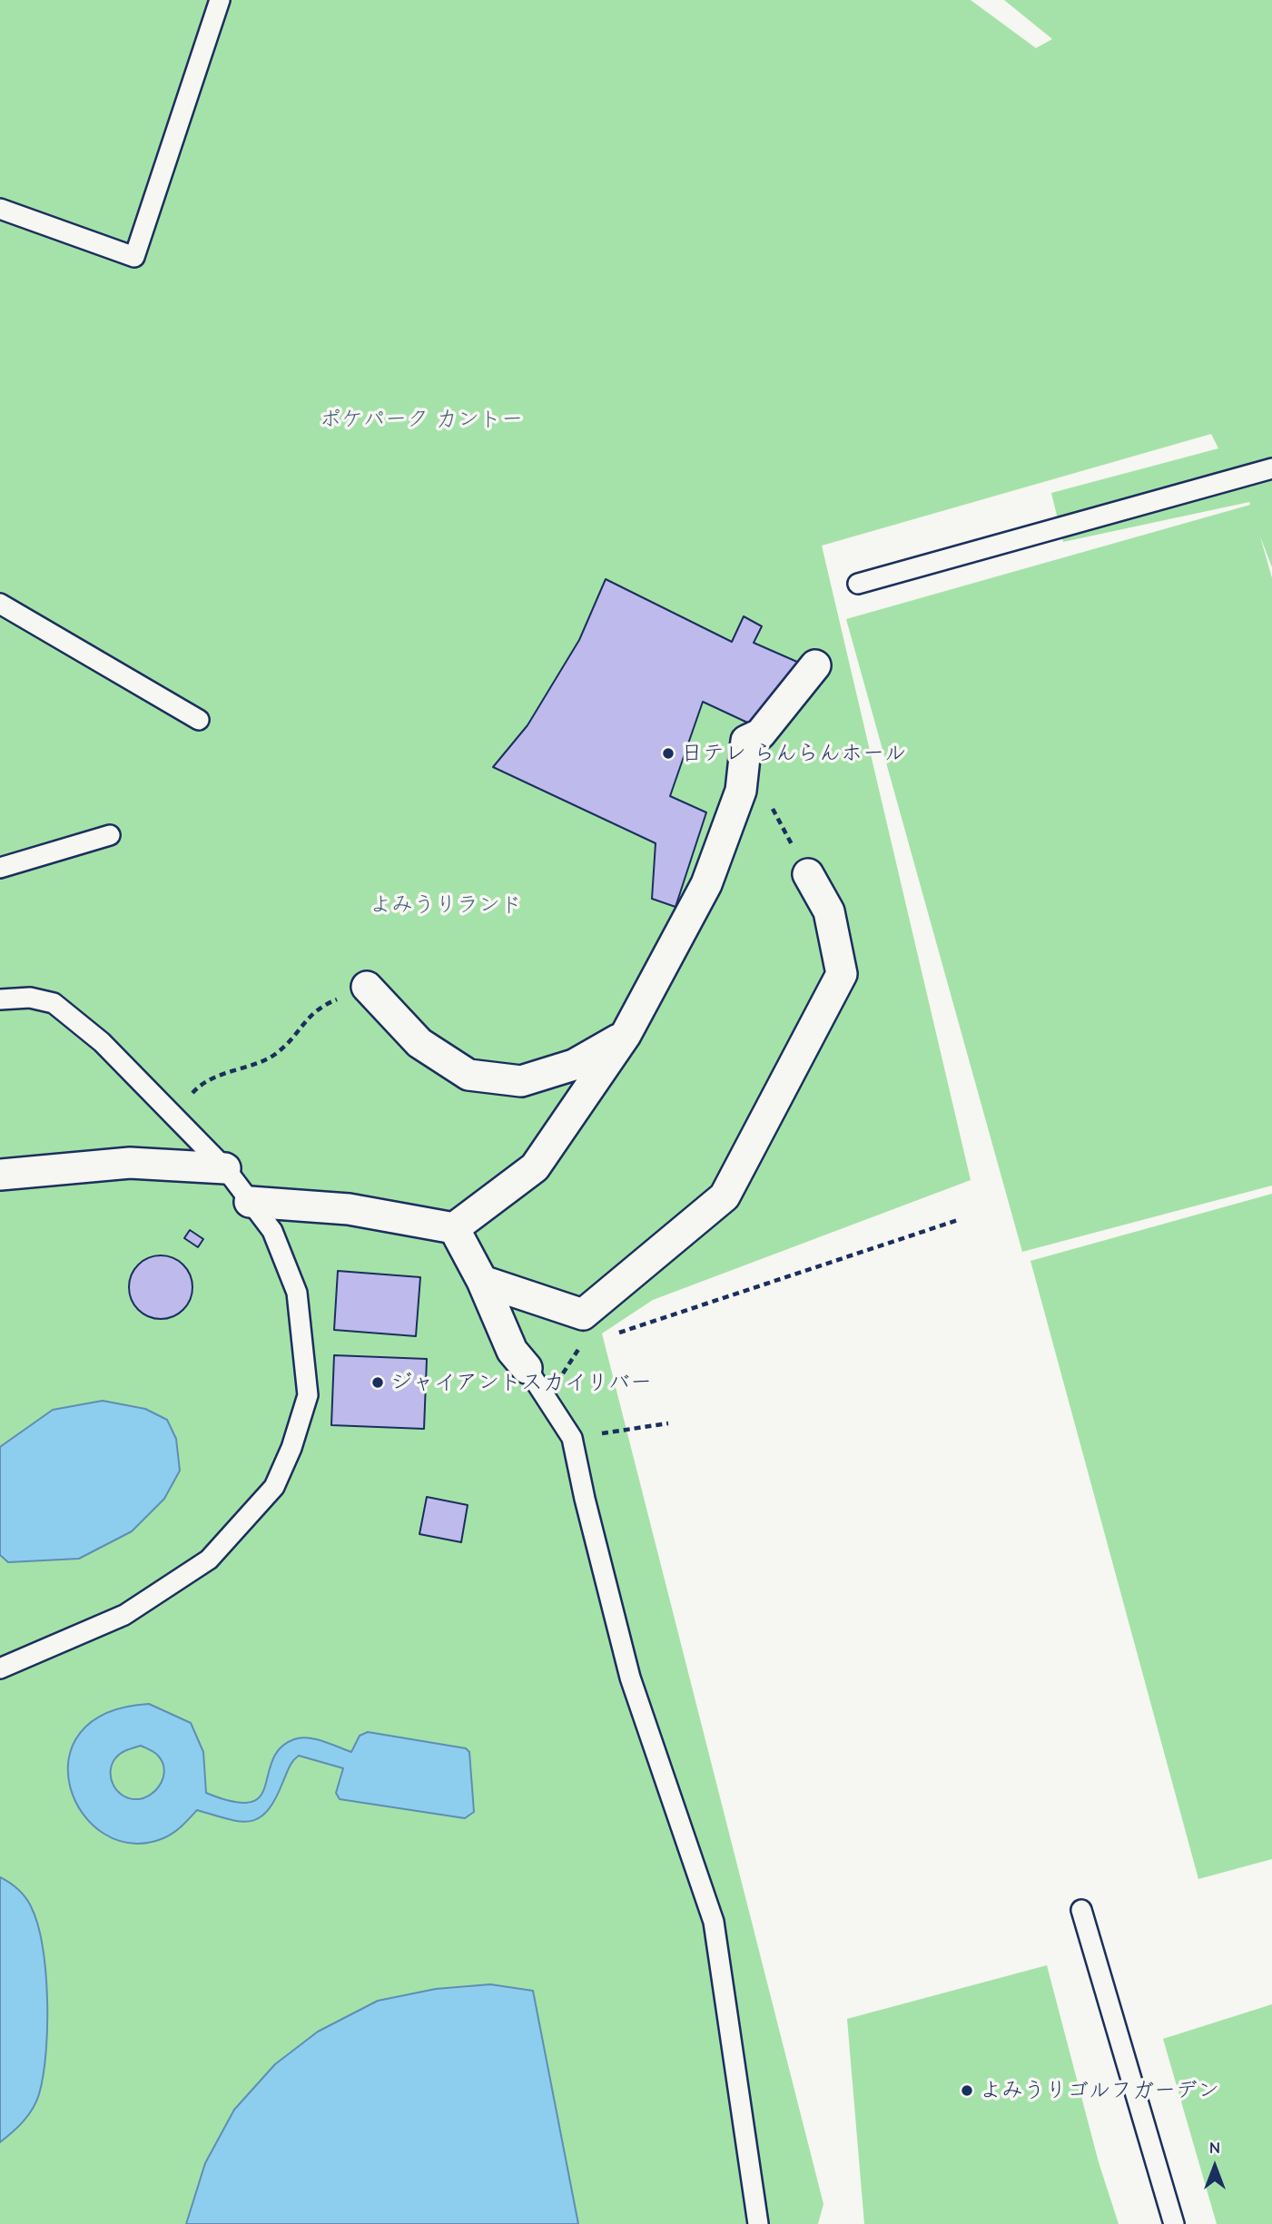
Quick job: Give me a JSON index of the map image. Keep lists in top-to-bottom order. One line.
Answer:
{"parks":["ポケパーク カントー","よみうりランド"],"places":["日テレ らんらんホール","ジャイアントスカイリバー","よみうりゴルフガーデン"],"north":"top"}
